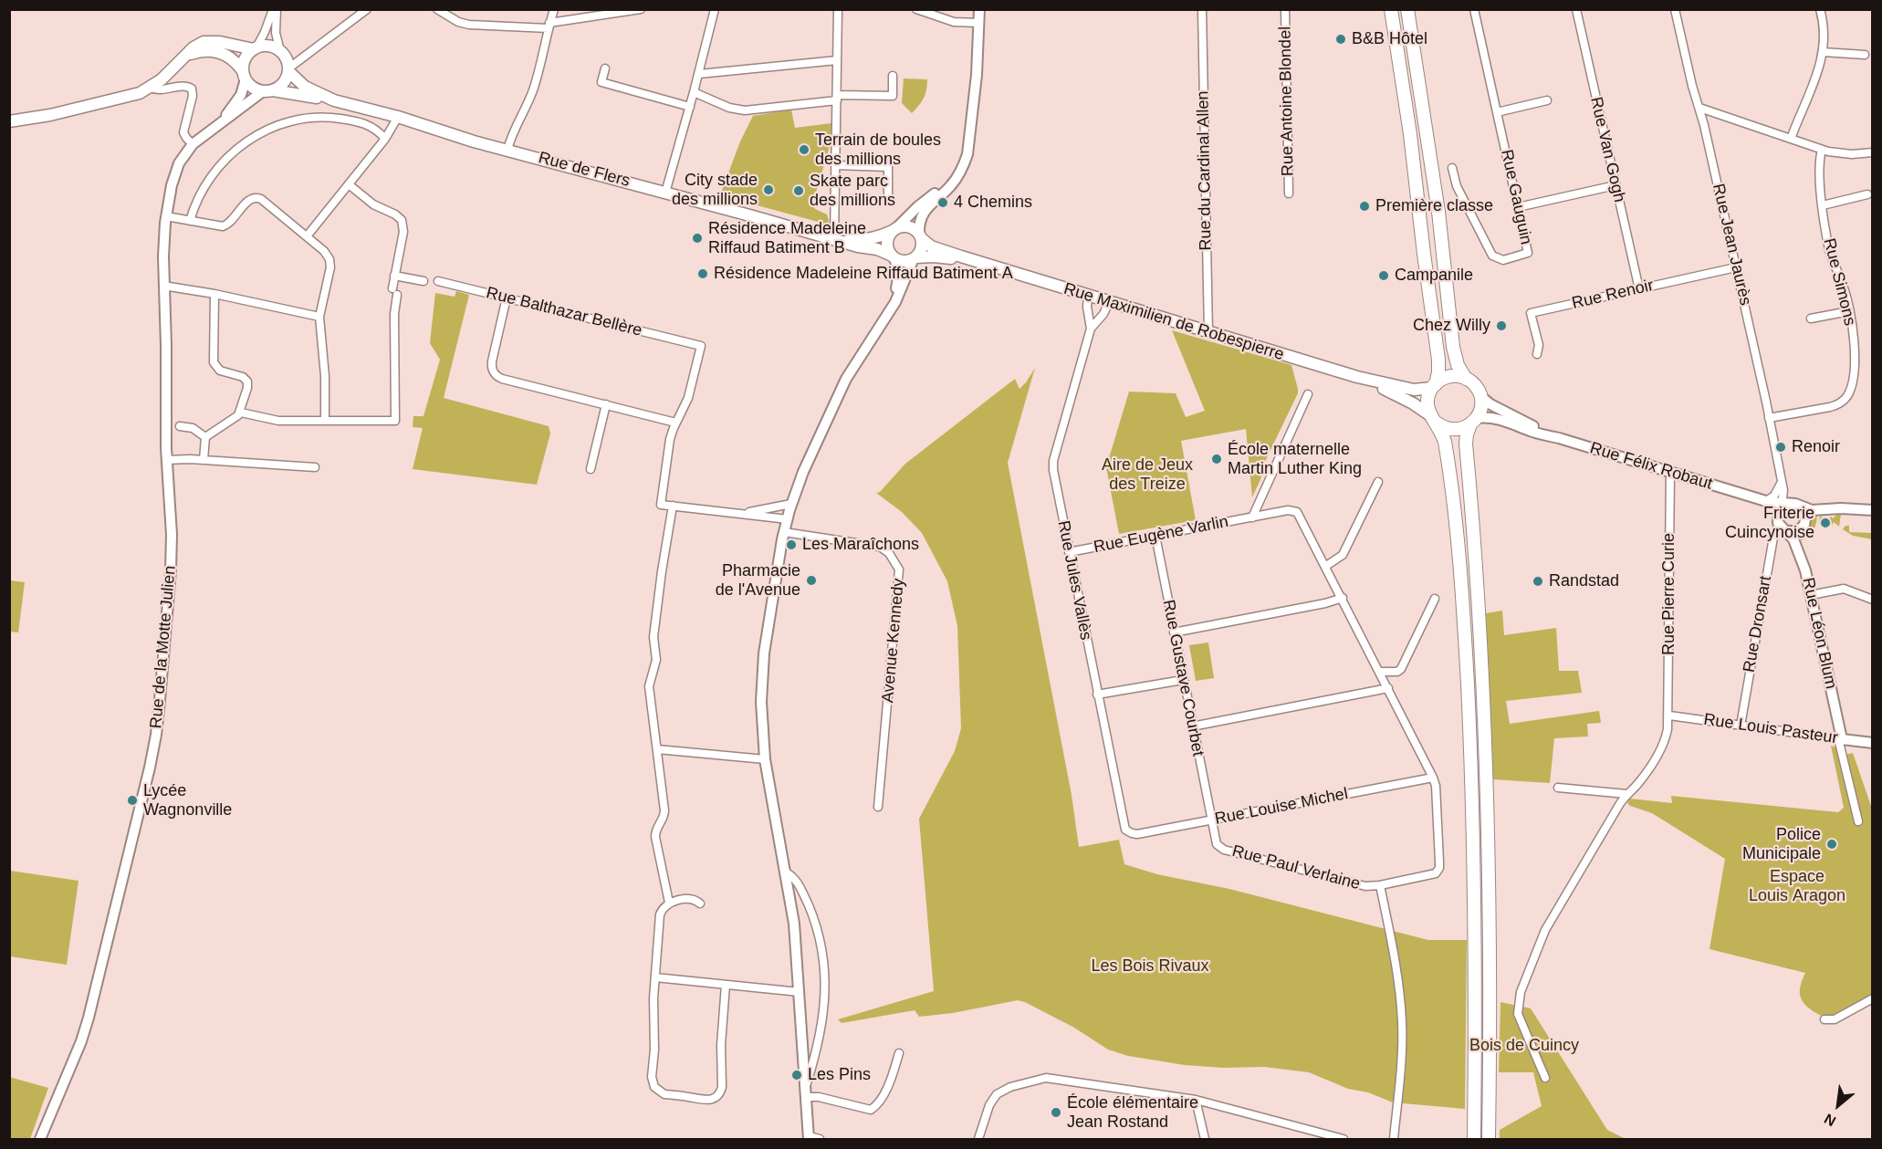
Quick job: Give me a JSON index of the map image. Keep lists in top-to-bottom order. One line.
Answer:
{"streets":{"main road":["Rue de Flers","Rue Maximilien de Robespierre"],"street":["Rue Antoine Blondel","Rue Van Gogh","Rue du Cardinal Allen","Rue Gauguin","Rue Jean Jaurès","Rue Simons","Rue Renoir","Rue Balthazar Bellère","Rue Félix Robaut","Rue Eugène Varlin","Rue Jules Vallès","Rue Pierre Curie","Rue Dronsart","Rue Léon Blum","Avenue Kennedy","Rue de la Motte Julien","Rue Gustave Courbet","Rue Louis Pasteur","Rue Louise Michel","Rue Paul Verlaine"]},"crossings":[["Rue Van Gogh","Rue Renoir"],["Rue de Flers","Rue Maximilien de Robespierre"],["Rue de Flers","Rue de la Motte Julien"],["Rue du Cardinal Allen","Rue Maximilien de Robespierre"],["Rue Jean Jaurès","Rue Simons"],["Rue Jean Jaurès","Rue Renoir"],["Rue Jean Jaurès","Rue Félix Robaut"],["Rue Jean Jaurès","Rue Dronsart"],["Rue Jean Jaurès","Rue Léon Blum"],["Rue Maximilien de Robespierre","Rue Félix Robaut"],["Rue Maximilien de Robespierre","Rue Jules Vallès"],["Rue Félix Robaut","Rue Pierre Curie"],["Rue Félix Robaut","Rue Dronsart"],["Rue Félix Robaut","Rue Léon Blum"],["Rue Eugène Varlin","Rue Jules Vallès"],["Rue Eugène Varlin","Rue Gustave Courbet"],["Rue Eugène Varlin","Rue Louise Michel"],["Rue Eugène Varlin","Rue Paul Verlaine"],["Rue Jules Vallès","Rue Louise Michel"],["Rue Pierre Curie","Rue Louis Pasteur"],["Rue Dronsart","Rue Léon Blum"],["Rue Dronsart","Rue Louis Pasteur"],["Rue Léon Blum","Rue Louis Pasteur"],["Rue Gustave Courbet","Rue Louise Michel"],["Rue Gustave Courbet","Rue Paul Verlaine"],["Rue Louise Michel","Rue Paul Verlaine"]],"parks":["Aire de Jeux des Treize","Espace Louis Aragon","Les Bois Rivaux","Bois de Cuincy"],"places":["B&B Hôtel","Terrain de boules des millions","City stade des millions","Skate parc des millions","4 Chemins","Première classe","Résidence Madeleine Riffaud Batiment B","Résidence Madeleine Riffaud Batiment A","Campanile","Chez Willy","Renoir","École maternelle Martin Luther King","Friterie Cuincynoise","Les Maraîchons","Pharmacie de l'Avenue","Randstad","Lycée Wagnonville","Police Municipale","Les Pins","École élémentaire Jean Rostand"],"north":"bottom left"}
